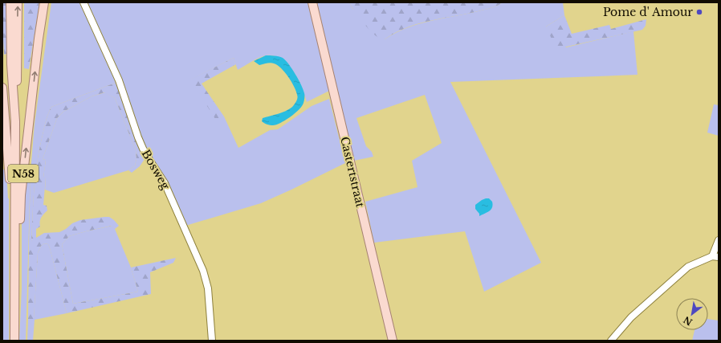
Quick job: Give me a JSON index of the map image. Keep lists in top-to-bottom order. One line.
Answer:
{"streets":{"main road":["Castertstraat","N58"],"street":["Bosweg"]},"places":["Pome d' Amour"],"north":"bottom left"}
